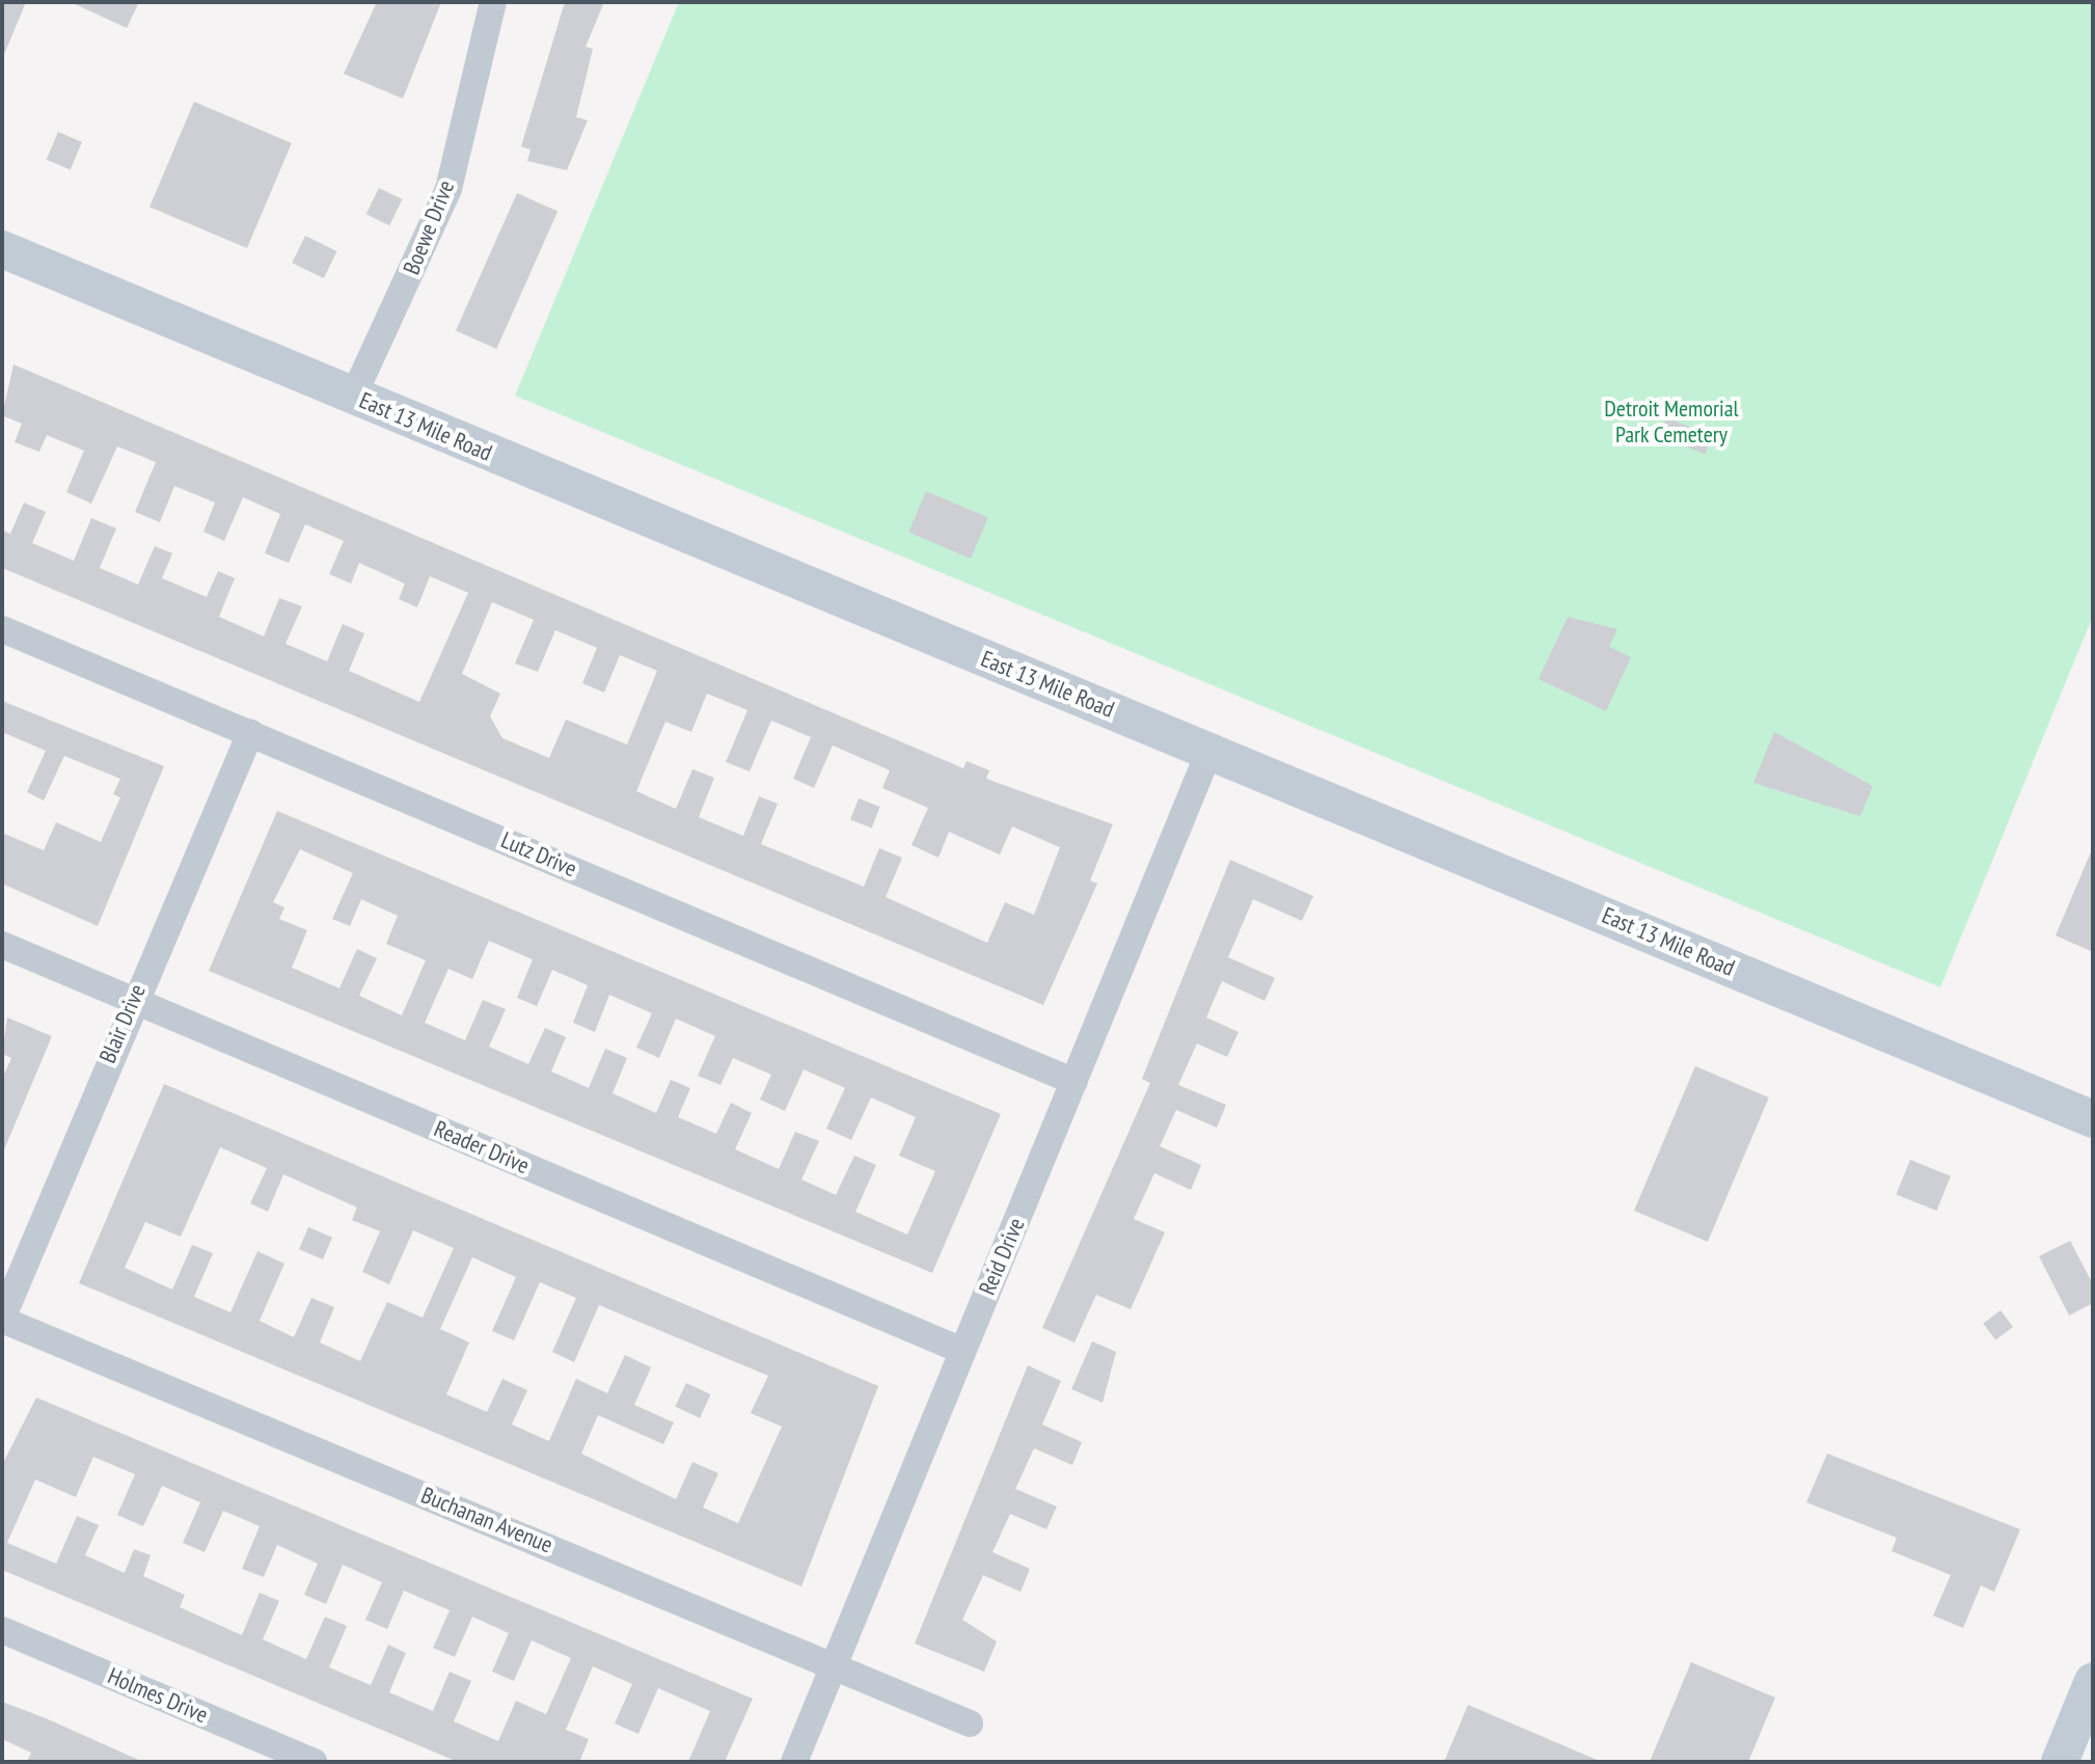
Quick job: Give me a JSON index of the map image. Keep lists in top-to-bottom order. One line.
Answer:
{"streets":{"main road":["East 13 Mile Road"],"street":["Boewe Drive","Lutz Drive","Blair Drive","Reader Drive","Reid Drive","Buchanan Avenue","Holmes Drive"]},"crossings":[["Boewe Drive","East 13 Mile Road"],["East 13 Mile Road","Reid Drive"],["Lutz Drive","Blair Drive"],["Lutz Drive","Reid Drive"],["Blair Drive","Reader Drive"],["Blair Drive","Buchanan Avenue"],["Reader Drive","Reid Drive"],["Reid Drive","Buchanan Avenue"]],"parks":["Detroit Memorial Park Cemetery"]}
